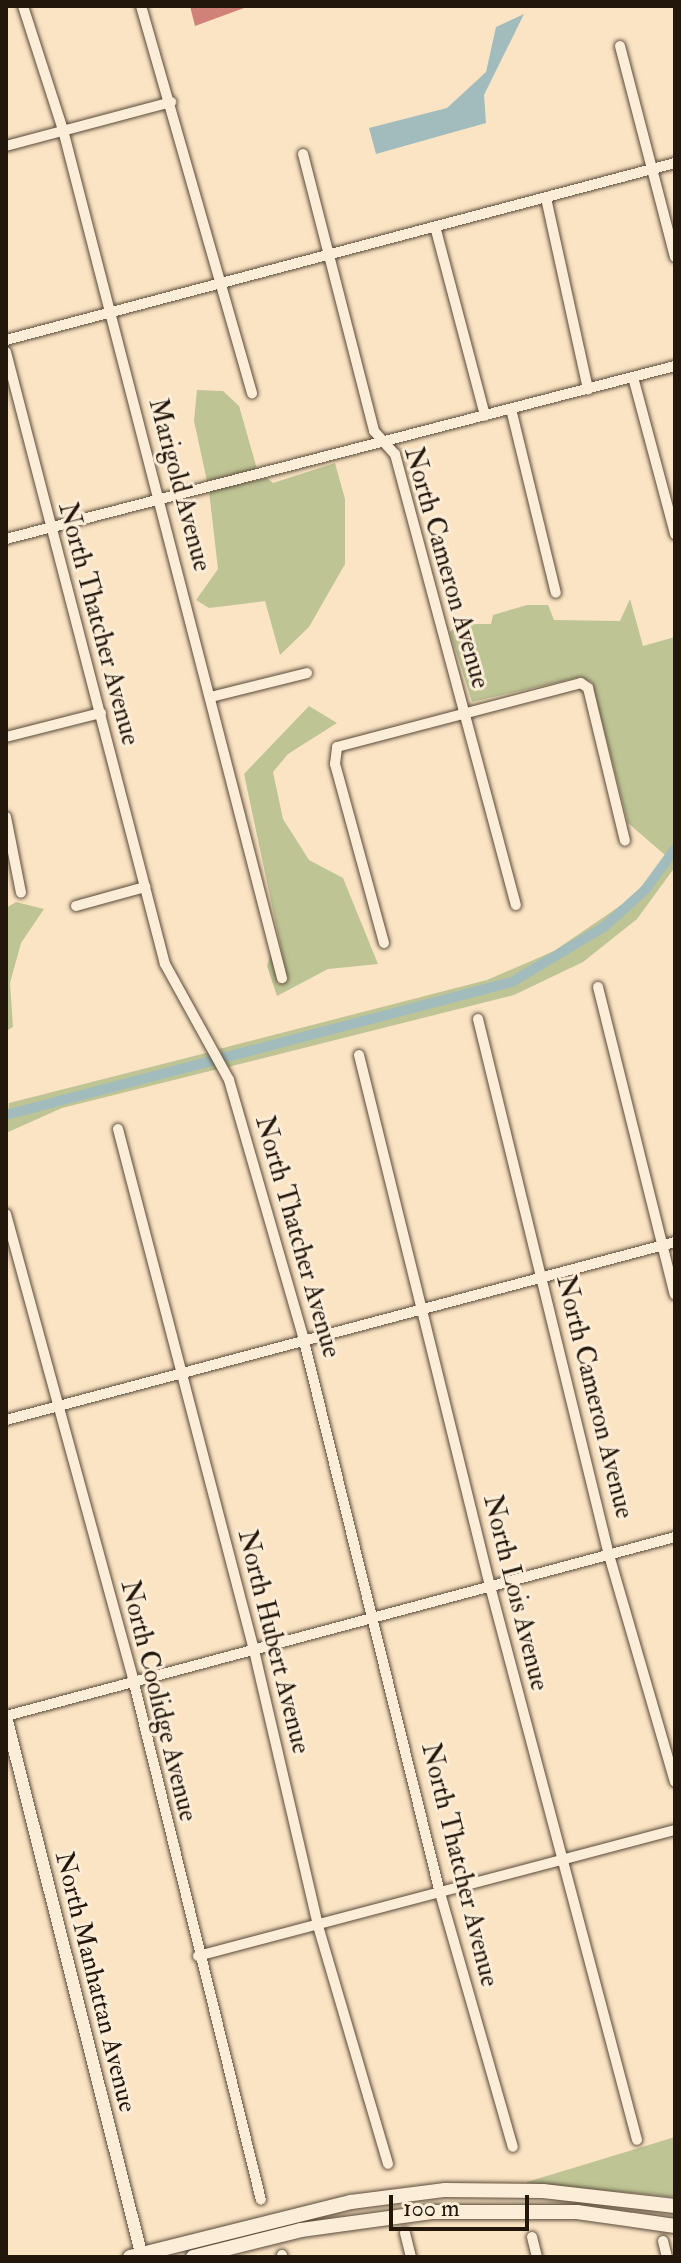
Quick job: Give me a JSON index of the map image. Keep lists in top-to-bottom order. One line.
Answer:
{"streets":{"street":["Marigold Avenue","North Cameron Avenue","North Thatcher Avenue","North Lois Avenue","North Hubert Avenue","North Coolidge Avenue","North Manhattan Avenue"]},"scale_bar":"100 m"}
